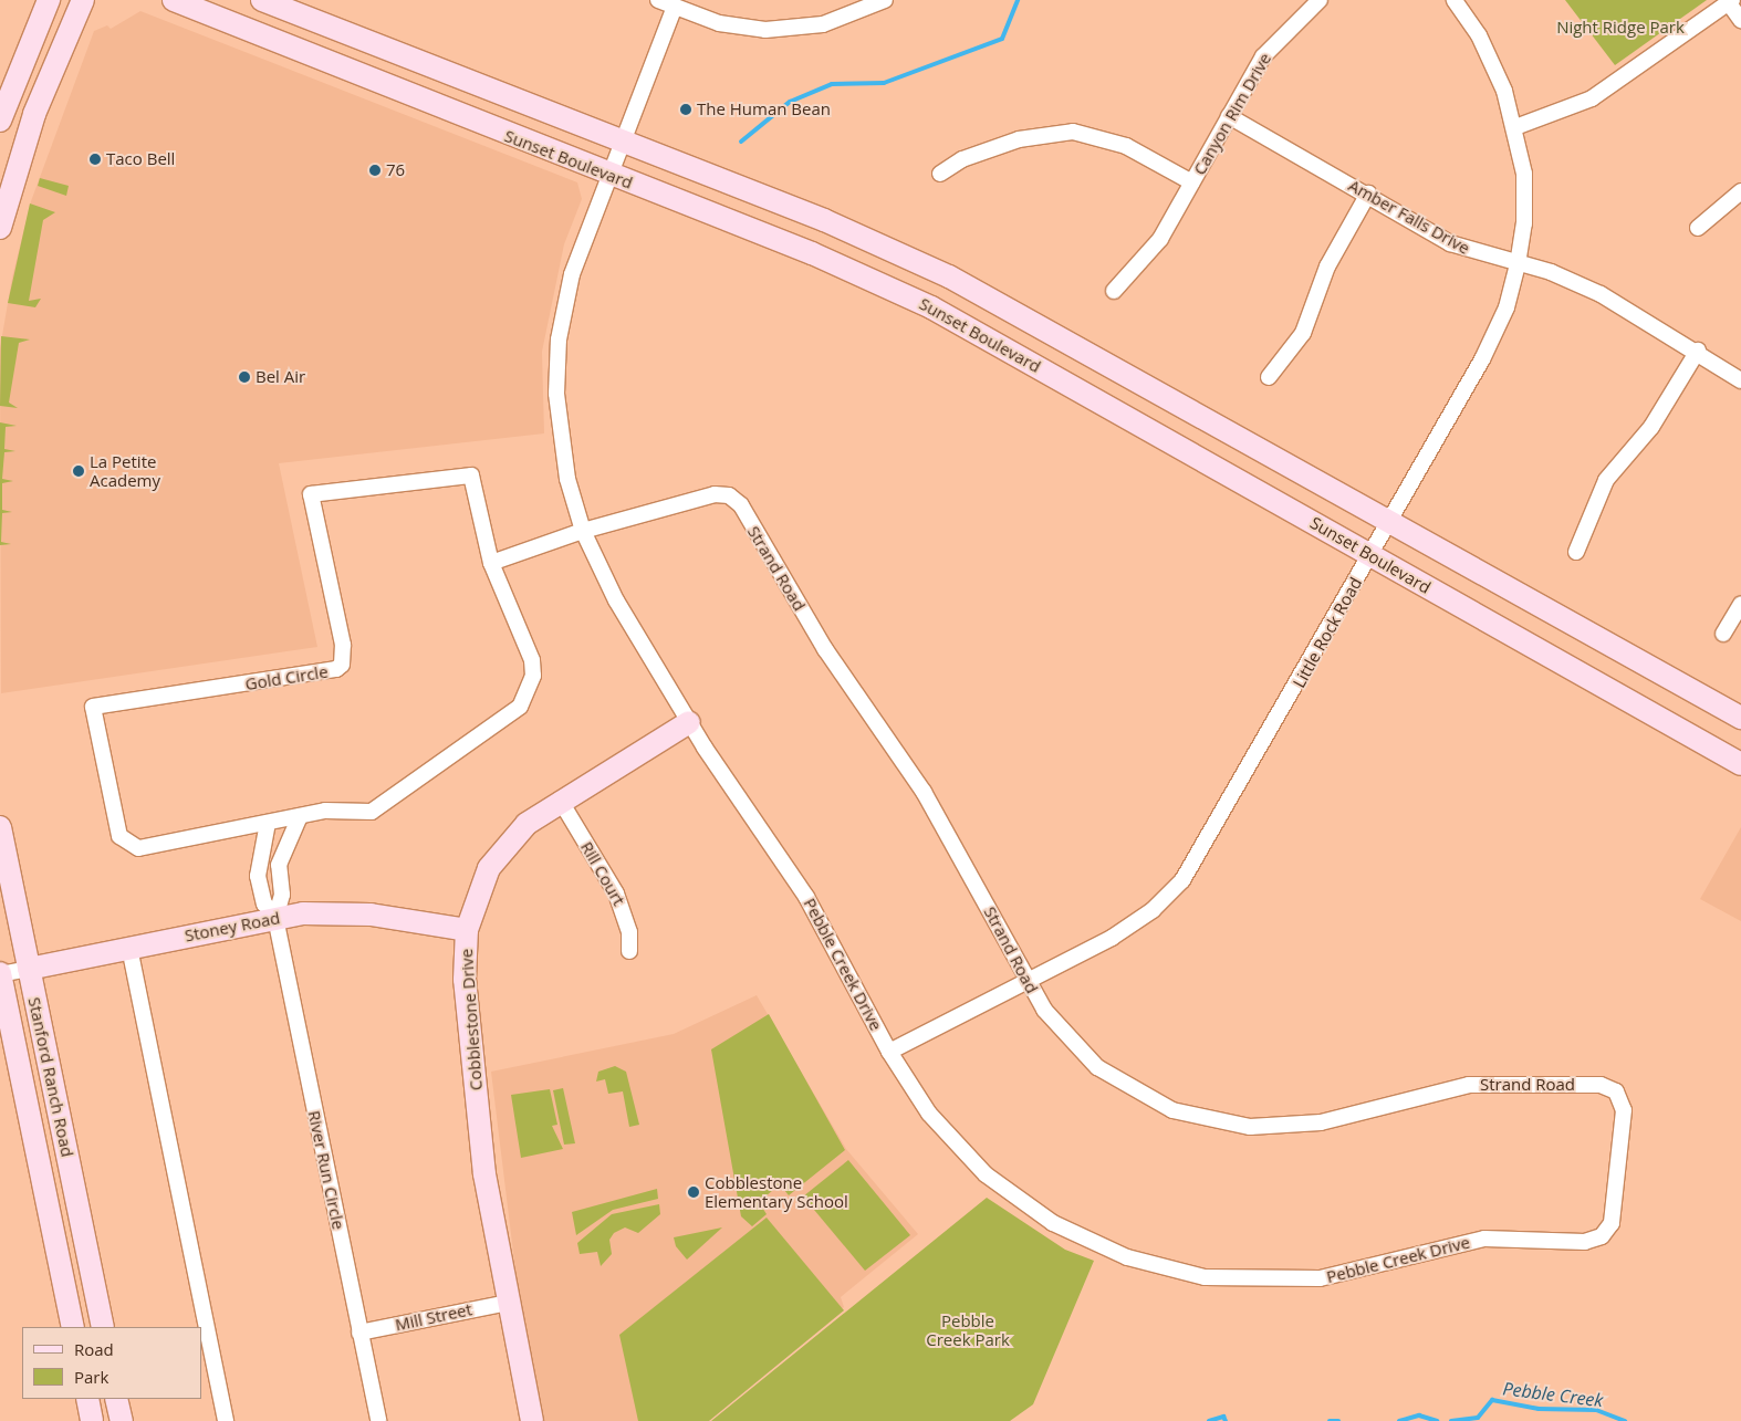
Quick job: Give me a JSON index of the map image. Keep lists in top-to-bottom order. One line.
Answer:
{"streets":{"main road":["Sunset Boulevard","Stoney Road","Cobblestone Drive","Stanford Ranch Road"],"street":["Canyon Rim Drive","Amber Falls Drive","Strand Road","Little Rock Road","Gold Circle","Rill Court","Pebble Creek Drive","River Run Circle","Mill Street"]},"crossings":[["Canyon Rim Drive","Amber Falls Drive"],["Sunset Boulevard","Little Rock Road"],["Sunset Boulevard","Pebble Creek Drive"],["Amber Falls Drive","Little Rock Road"],["Strand Road","Little Rock Road"],["Strand Road","Pebble Creek Drive"],["Little Rock Road","Pebble Creek Drive"],["Rill Court","Cobblestone Drive"],["Stoney Road","Cobblestone Drive"],["Stoney Road","Stanford Ranch Road"],["Stoney Road","River Run Circle"],["Pebble Creek Drive","Cobblestone Drive"],["Cobblestone Drive","Mill Street"],["River Run Circle","Mill Street"]],"water":["Pebble Creek"],"parks":["Night Ridge Park","Pebble Creek Park"],"places":["The Human Bean","Taco Bell","76","Bel Air","La Petite Academy","Cobblestone Elementary School"],"legend":["Road","Park"]}
